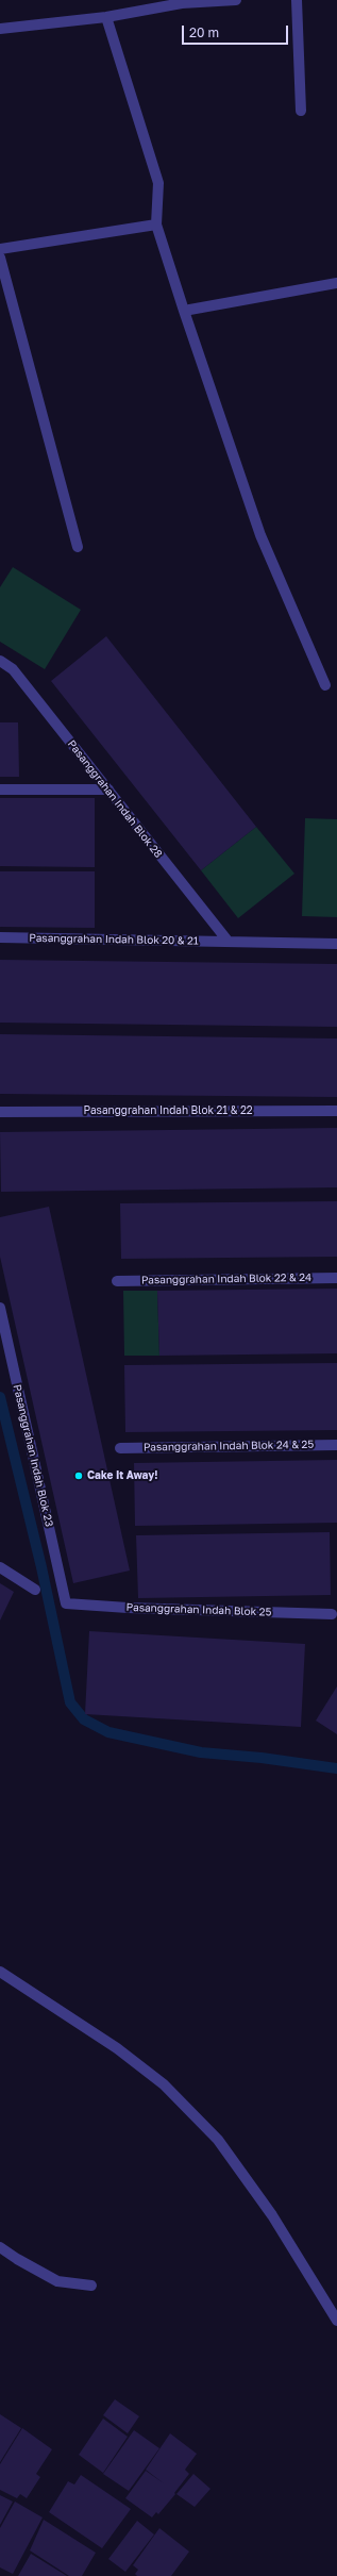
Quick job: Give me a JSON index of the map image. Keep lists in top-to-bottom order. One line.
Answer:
{"streets":{"street":["Pasanggrahan Indah Blok 28","Pasanggrahan Indah Blok 20 & 21","Pasanggrahan Indah Blok 21 & 22","Pasanggrahan Indah Blok 22 & 24","Pasanggrahan Indah Blok 24 & 25","Pasanggrahan Indah Blok 23","Pasanggrahan Indah Blok 25"]},"crossings":[["Pasanggrahan Indah Blok 28","Pasanggrahan Indah Blok 20 & 21"],["Pasanggrahan Indah Blok 23","Pasanggrahan Indah Blok 25"]],"places":["Cake It Away!"],"scale_bar":"20 m"}
